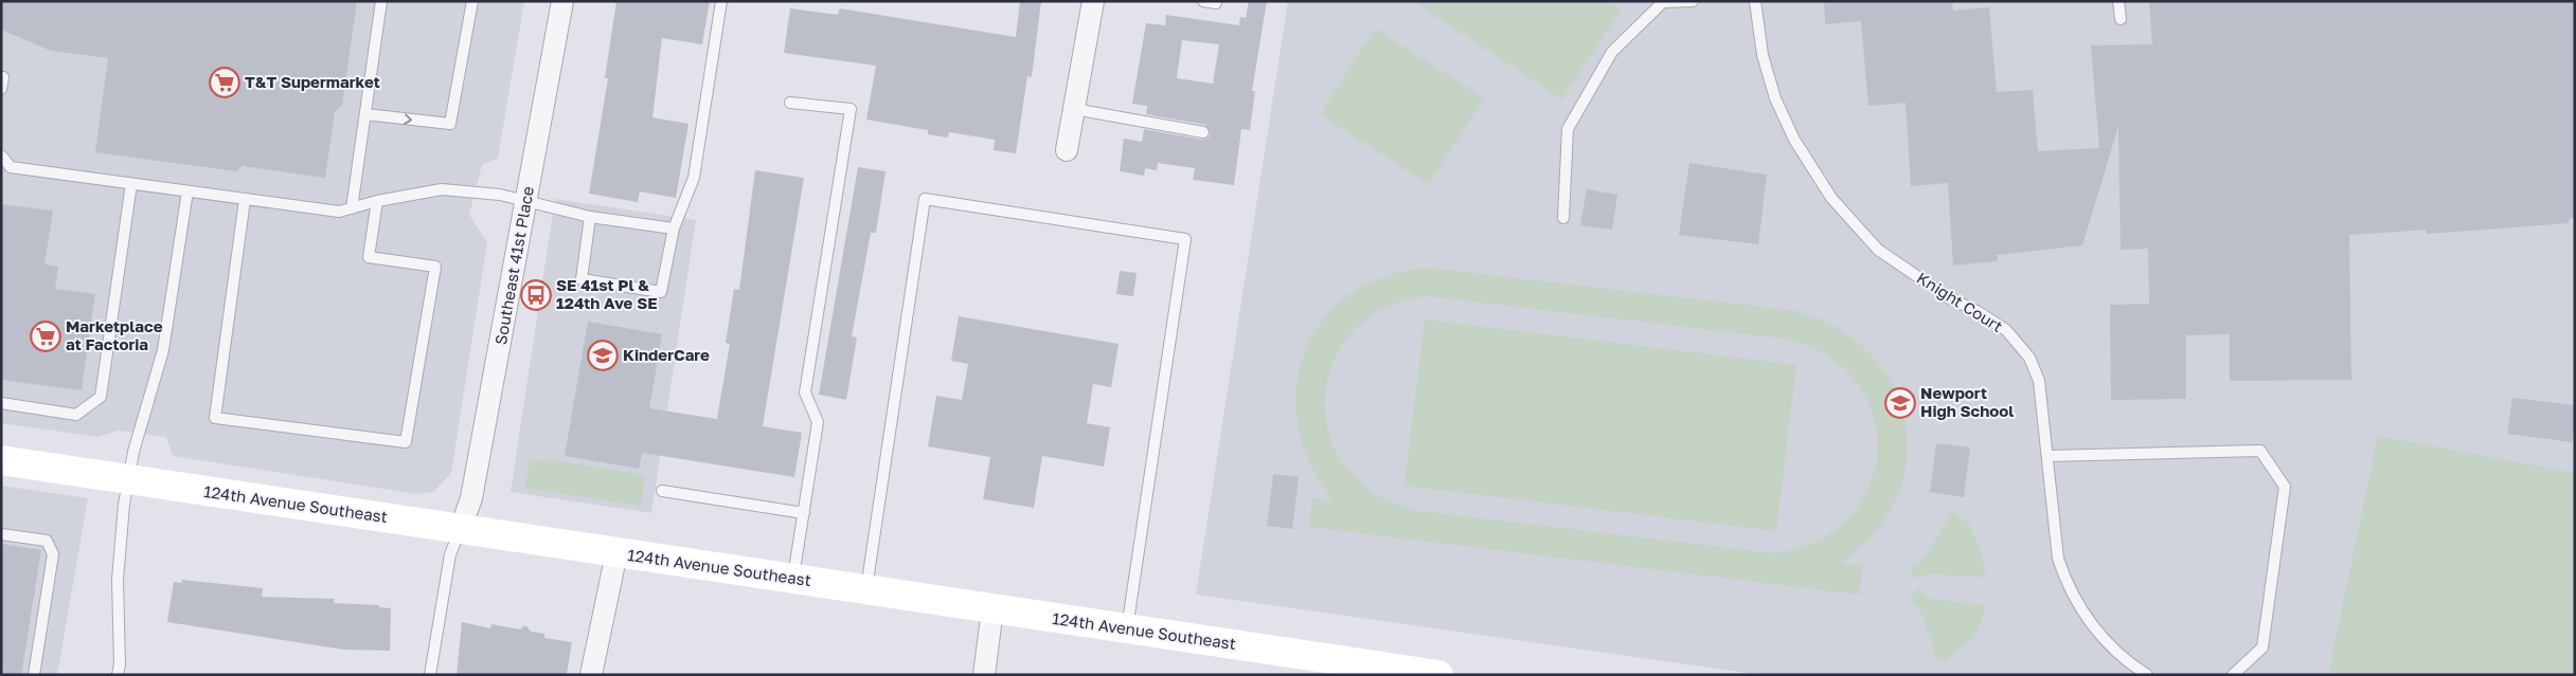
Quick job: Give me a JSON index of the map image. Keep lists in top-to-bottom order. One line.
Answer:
{"streets":{"street":["Southeast 41st Place","124th Avenue Southeast"],"lane":["Knight Court"]},"crossings":[["Southeast 41st Place","124th Avenue Southeast"]],"places":{"supermarket":["T&T Supermarket","Marketplace at Factoria"],"bus stop":["SE 41st Pl & 124th Ave SE"],"school or university":["KinderCare","Newport High School"]}}
